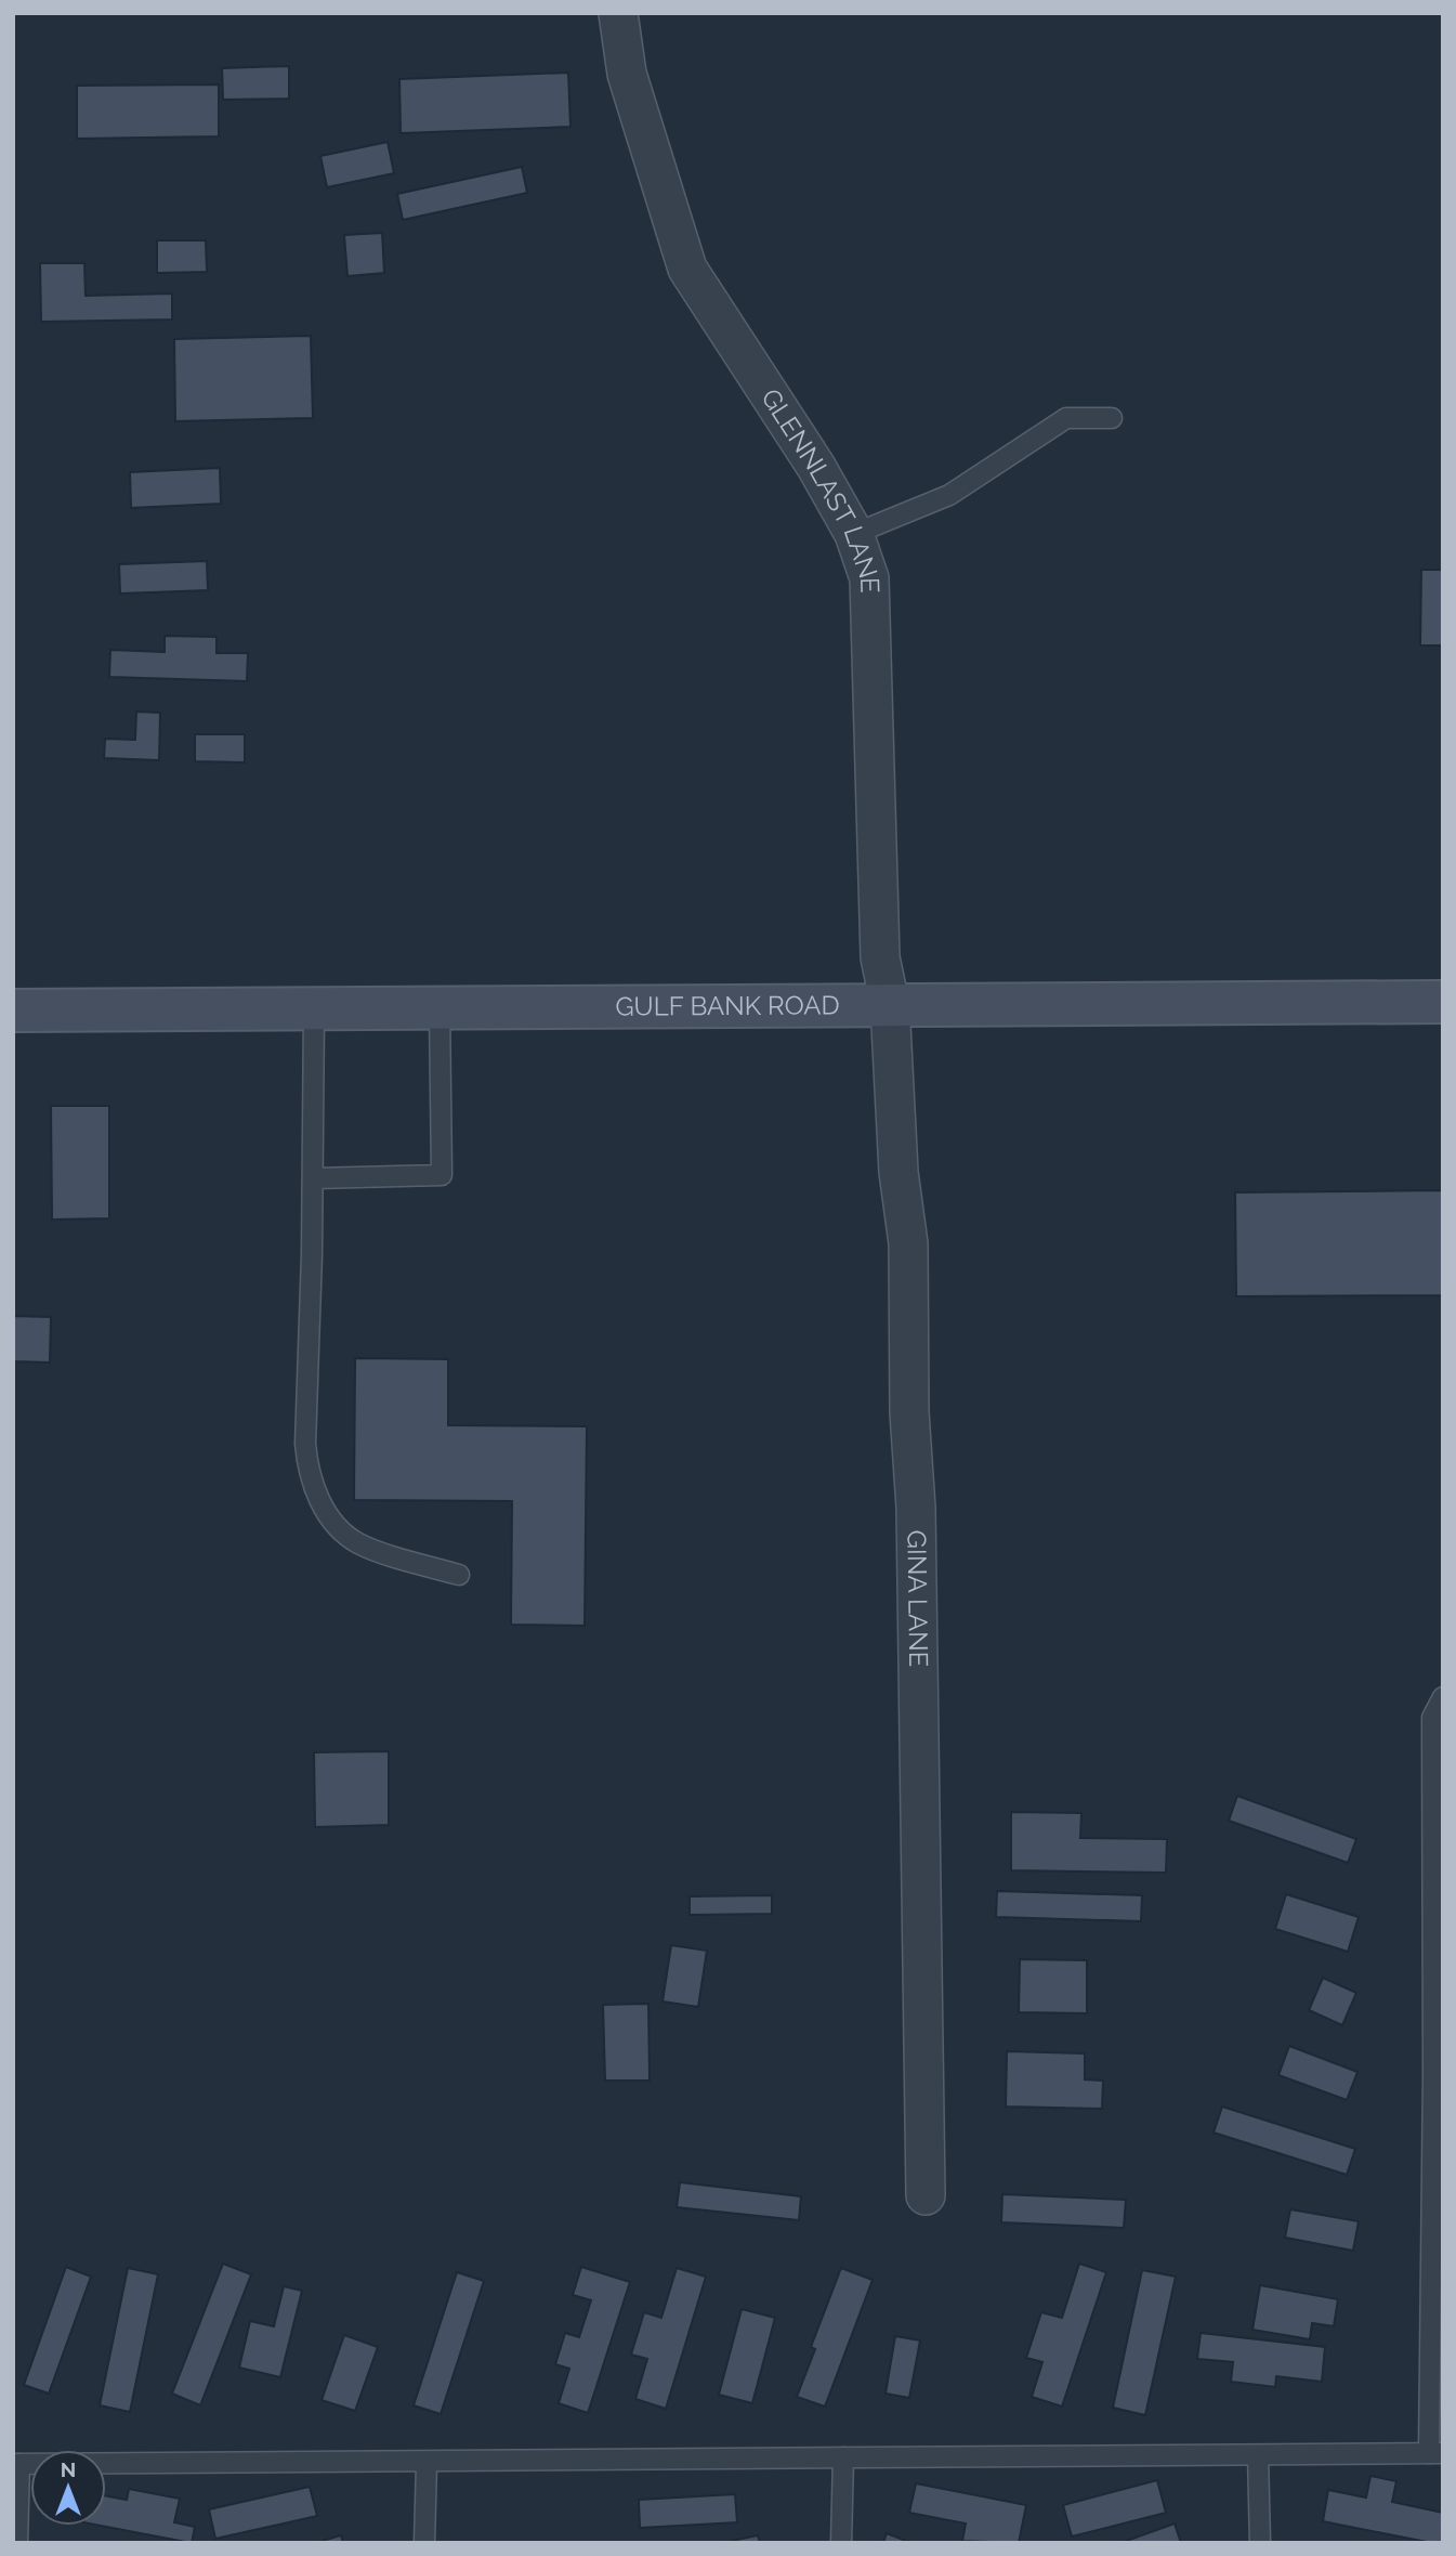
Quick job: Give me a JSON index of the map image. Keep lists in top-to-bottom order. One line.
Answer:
{"streets":{"main road":["GULF BANK ROAD"],"street":["GLENNLAST LANE","GINA LANE"]},"crossings":[["GLENNLAST LANE","GULF BANK ROAD"],["GLENNLAST LANE","GINA LANE"],["GULF BANK ROAD","GINA LANE"]],"north":"top"}
